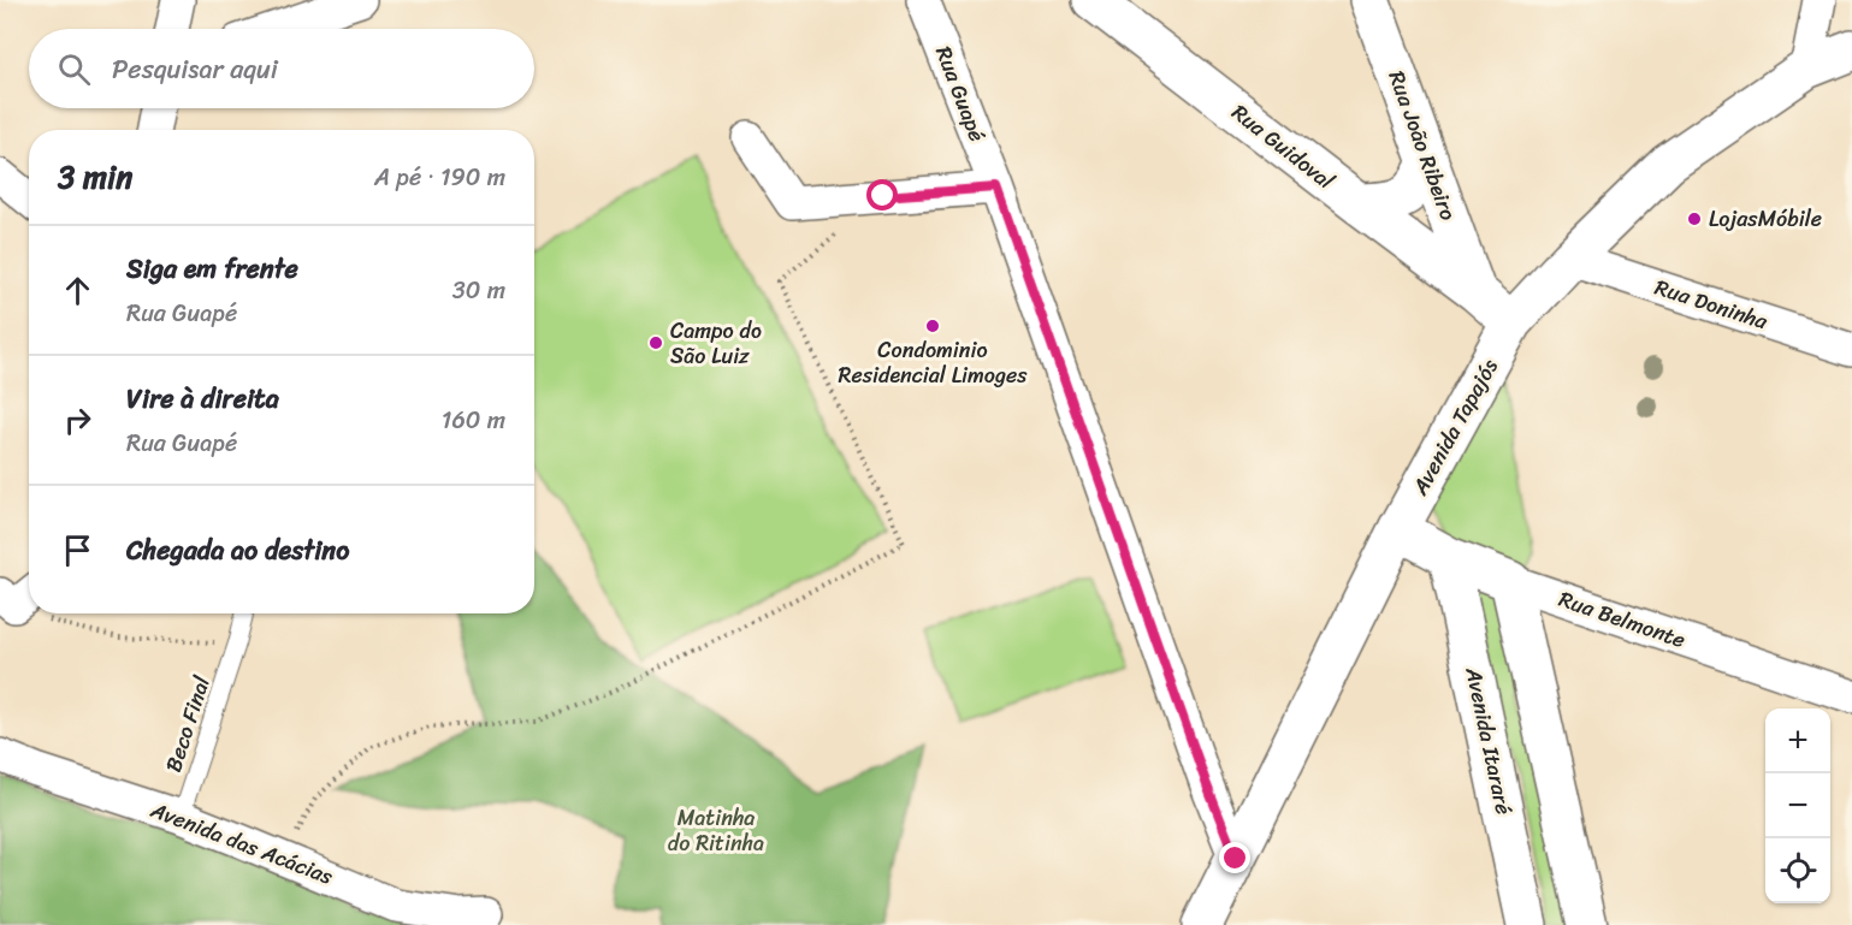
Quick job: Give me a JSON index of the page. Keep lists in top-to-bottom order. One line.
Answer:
{"streets":{"street":["Rua Guapé","Rua João Ribeiro","Rua Guidoval","Rua Doninha","Avenida Tapajós","Rua Belmonte","Avenida Itararé","Avenida das Acácias"],"lane":["Beco Final"]},"crossings":[["Rua Guapé","Avenida Tapajós"],["Rua João Ribeiro","Rua Guidoval"],["Rua Guidoval","Avenida Tapajós"],["Rua Doninha","Avenida Tapajós"],["Avenida Tapajós","Rua Belmonte"],["Rua Belmonte","Avenida Itararé"],["Beco Final","Avenida das Acácias"]],"parks":["Matinha do Ritinha"],"places":["LojasMóbile","Condominio Residencial Limoges","Campo do São Luiz"],"page":{"search":"Pesquisar aqui","heading":["3 min","A pé · 190 m"],"list":[["Siga em frente","Rua Guapé","30 m"],["Vire à direita","Rua Guapé","160 m"],"Chegada ao destino"],"map_buttons":["+","−"]}}
